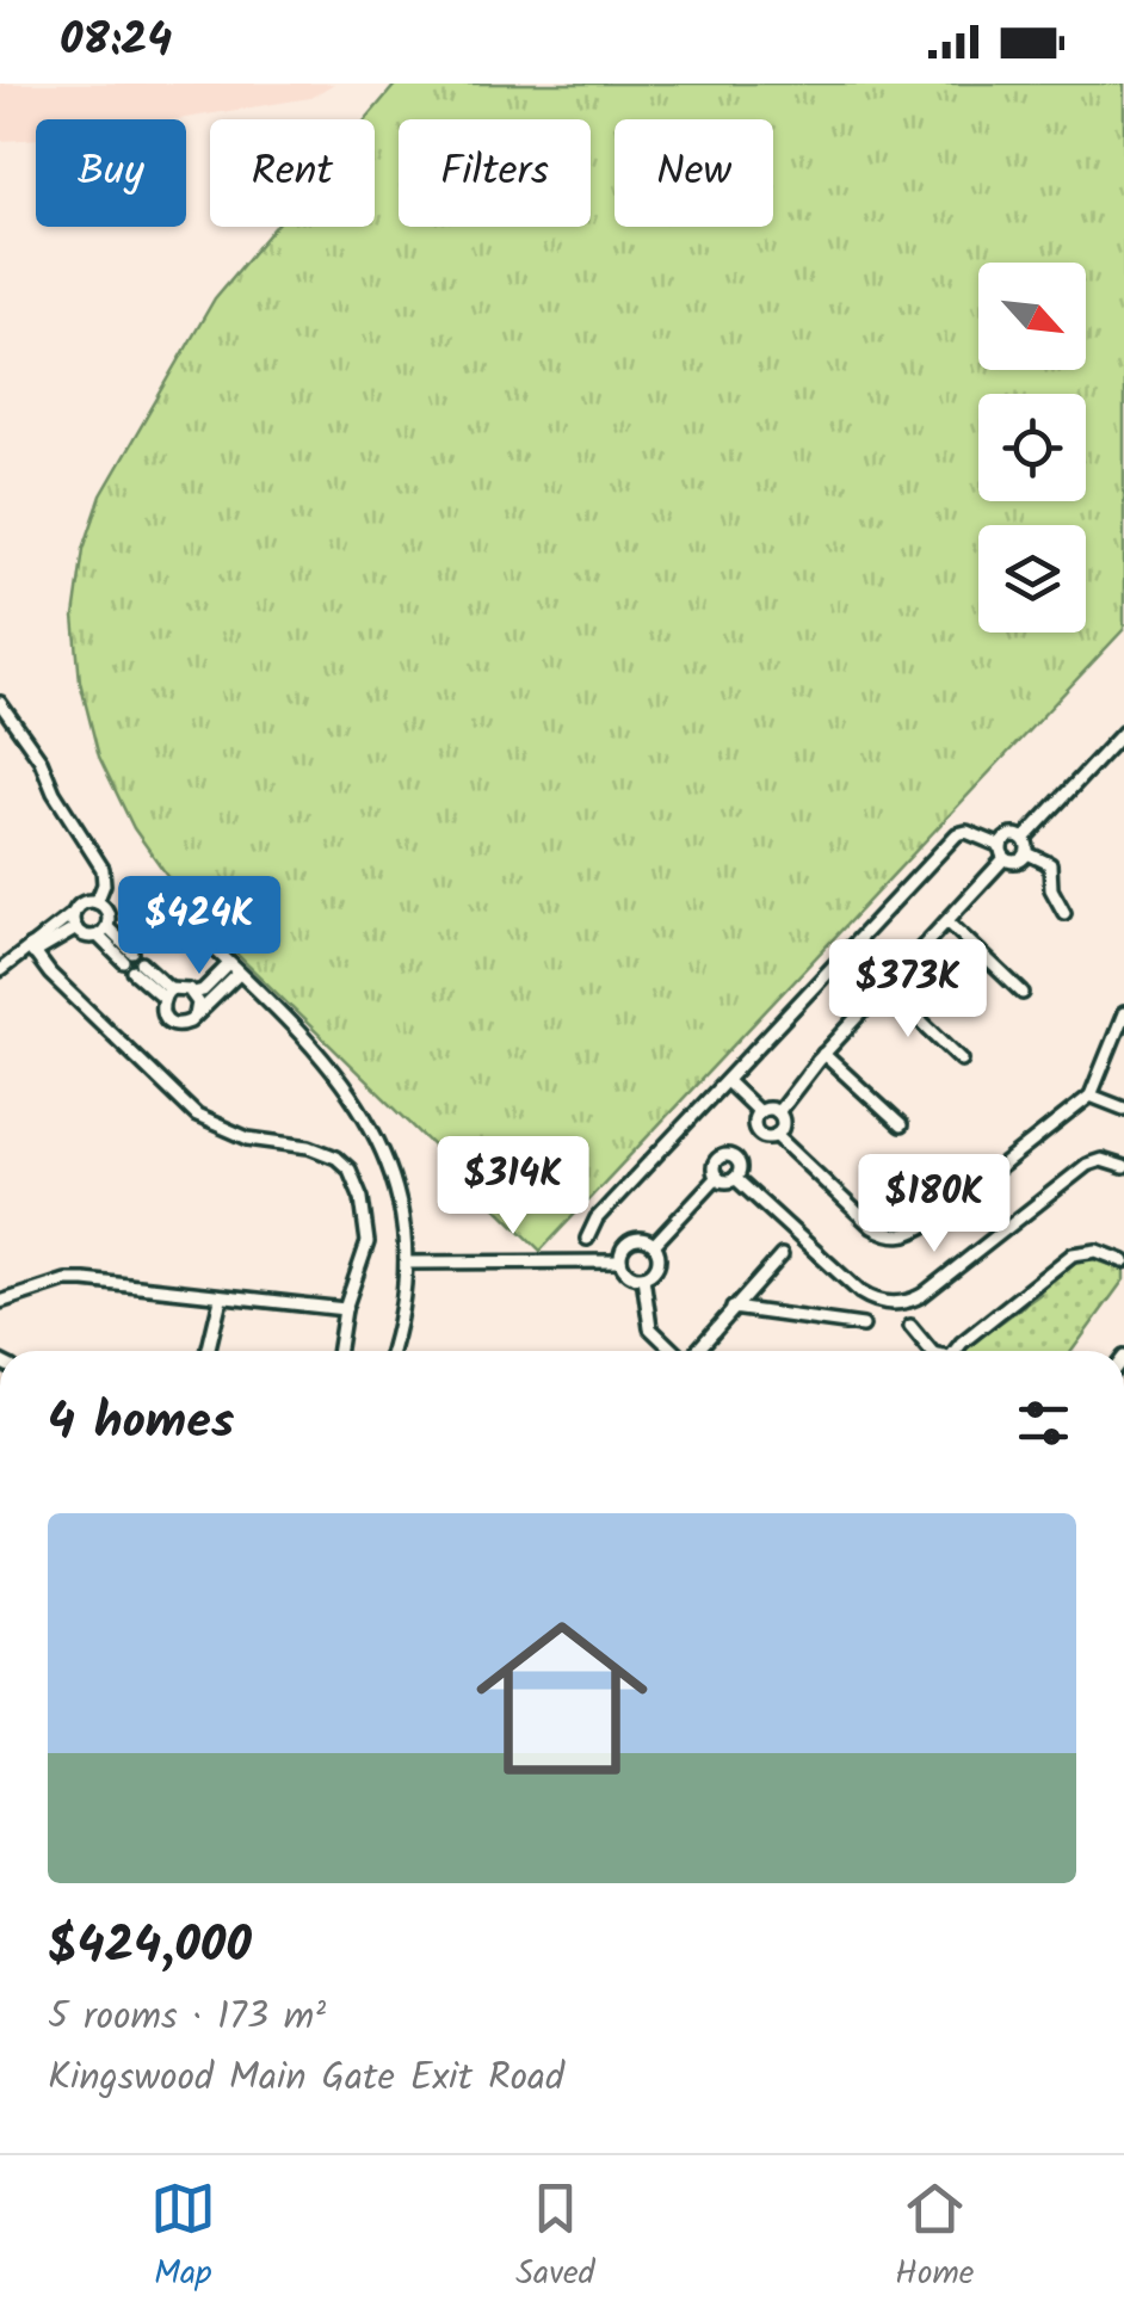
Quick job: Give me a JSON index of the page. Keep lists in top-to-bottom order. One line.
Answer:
{"north":"bottom right","page":{"status":"08:24","chip":["Buy","Rent","Filters","New"],"price":["$424K","$373K","$314K","$180K"],"heading":"4 homes","list":[{"name":"$424,000","note":"5 rooms · 173 m² · Kingswood Main Gate Exit Road"}],"tabs":["Map","Saved","Home"]}}
